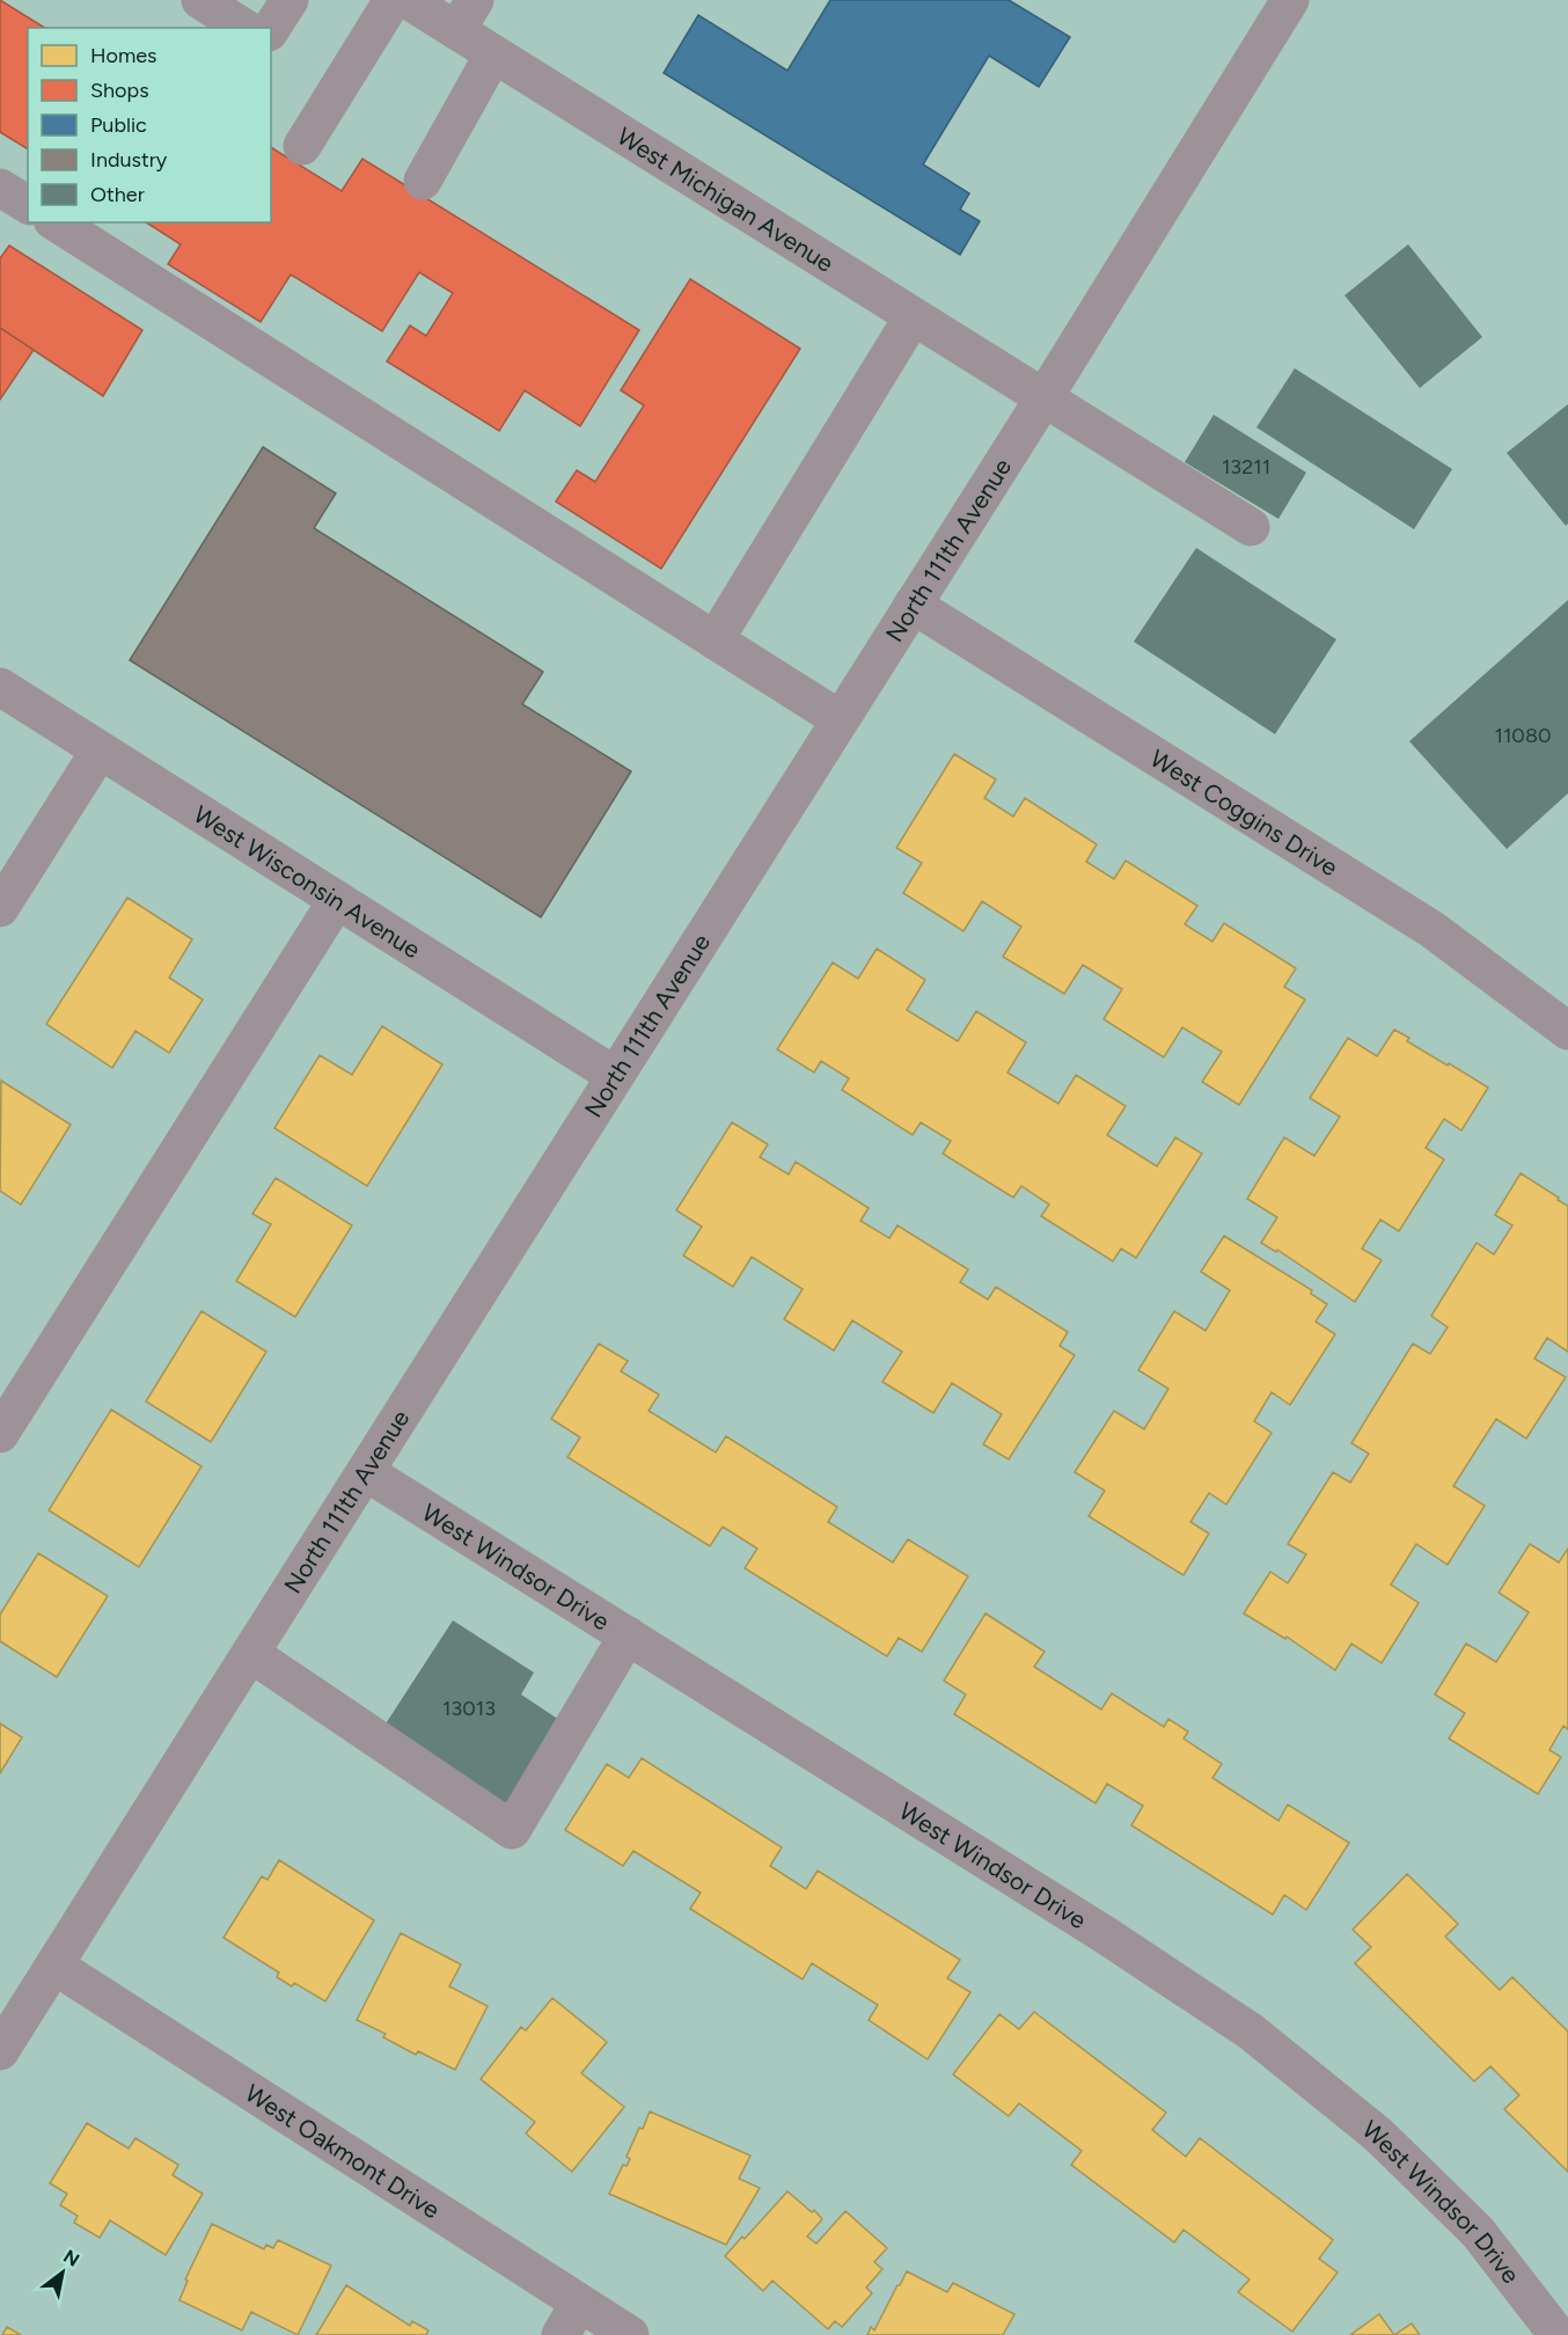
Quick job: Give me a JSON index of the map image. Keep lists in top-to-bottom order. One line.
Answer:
{"streets":{"street":["West Michigan Avenue","North 111th Avenue","West Coggins Drive","West Wisconsin Avenue","West Windsor Drive","West Oakmont Drive"]},"crossings":[["West Michigan Avenue","North 111th Avenue"],["North 111th Avenue","West Coggins Drive"],["North 111th Avenue","West Wisconsin Avenue"],["North 111th Avenue","West Windsor Drive"],["North 111th Avenue","West Oakmont Drive"]],"house_numbers":["13211","11080","13013"],"legend":["Homes","Shops","Public","Industry","Other"],"north":"top right"}
